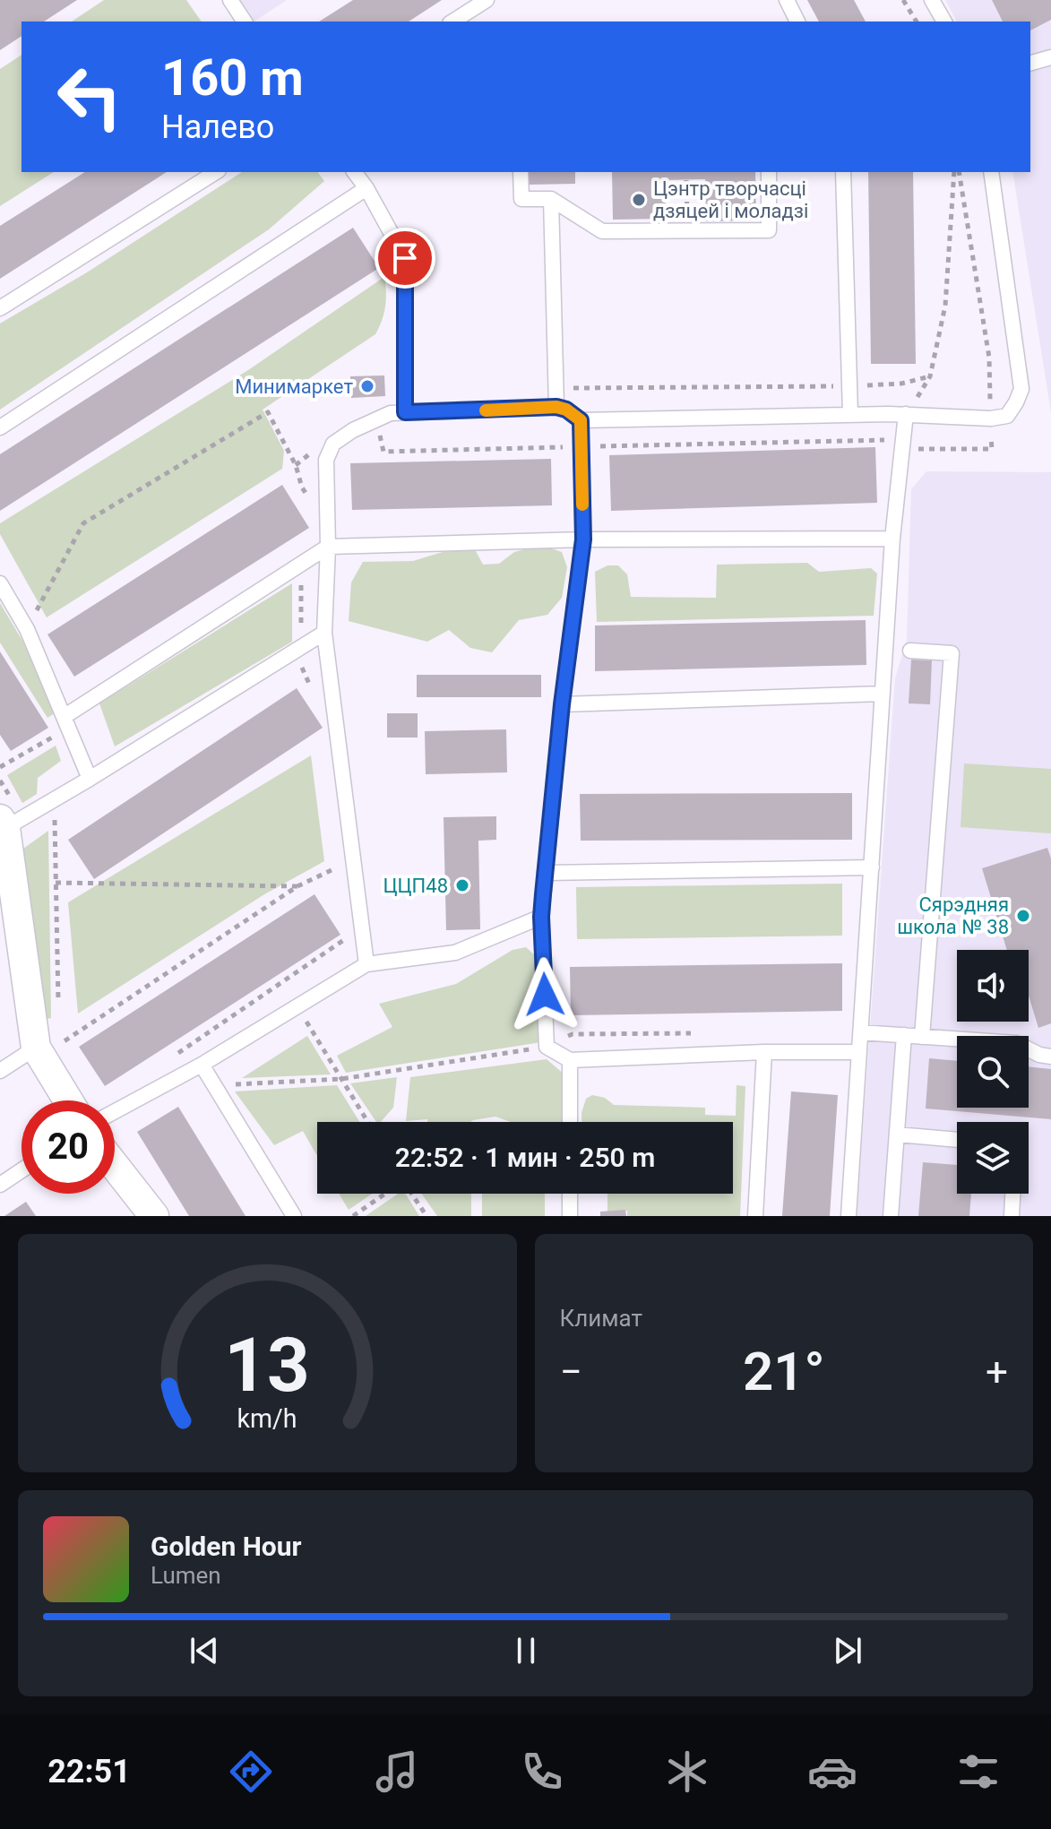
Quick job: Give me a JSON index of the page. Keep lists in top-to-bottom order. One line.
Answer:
{"places":["Цэнтр творчасці дзяцей і моладзі","Минимаркет","ЦЦП48","Сярэдняя школа № 38"],"page":{"turn":["160 m","Налево"],"limit":"20","trip":"22:52 · 1 мин · 250 m","tile":"Климат","heat":["−","21°","+"],"song":["Golden Hour","Lumen"],"tabs":"22:51","gauge":["13","km/h"]}}
